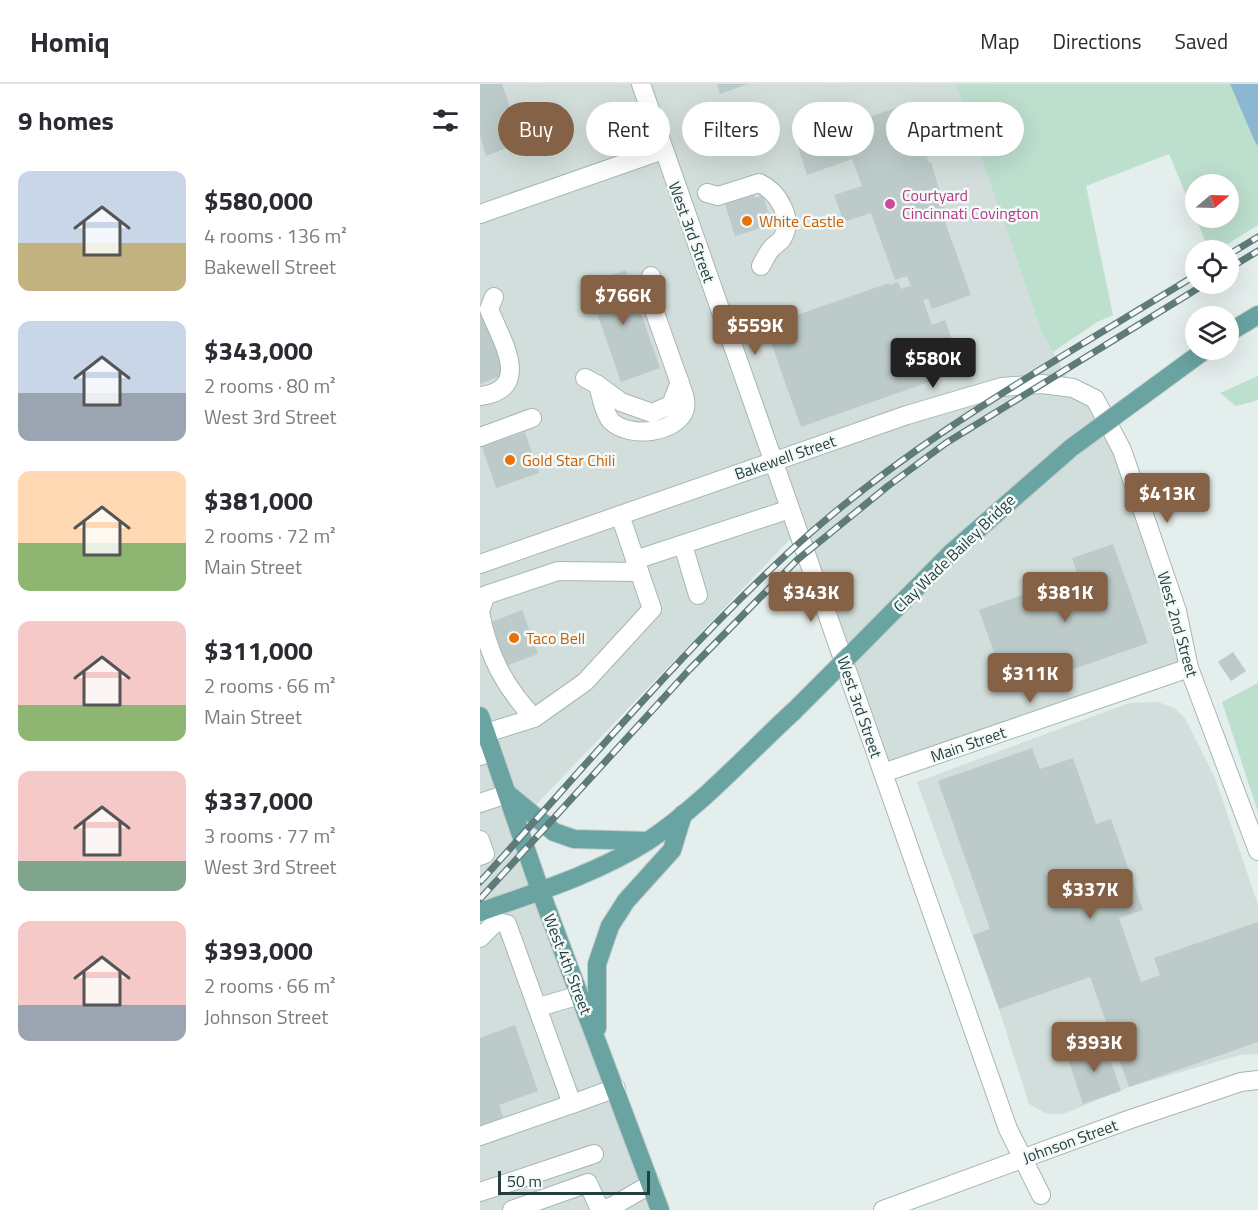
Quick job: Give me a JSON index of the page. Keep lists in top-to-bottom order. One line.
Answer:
{"streets":{"main road":["Clay Wade Bailey Bridge","West 4th Street"],"street":["West 3rd Street","Bakewell Street","West 2nd Street","Main Street","Johnson Street"]},"crossings":[["West 3rd Street","Bakewell Street"],["West 3rd Street","Main Street"],["West 3rd Street","Johnson Street"],["Bakewell Street","West 2nd Street"],["Clay Wade Bailey Bridge","West 4th Street"],["West 2nd Street","Main Street"]],"places":["Courtyard Cincinnati Covington","White Castle","Gold Star Chili","Taco Bell"],"scale_bar":"50 m","north":"right","page":{"header":"Homiq","nav":["Map","Directions","Saved"],"heading":"9 homes","chip":["Buy","Rent","Filters","New","Apartment"],"list":[{"name":"$580,000","note":"4 rooms · 136 m² · Bakewell Street"},{"name":"$343,000","note":"2 rooms · 80 m² · West 3rd Street"},{"name":"$381,000","note":"2 rooms · 72 m² · Main Street"},{"name":"$311,000","note":"2 rooms · 66 m² · Main Street"},{"name":"$337,000","note":"3 rooms · 77 m² · West 3rd Street"},{"name":"$393,000","note":"2 rooms · 66 m² · Johnson Street"}],"price":["$766K","$559K","$580K","$413K","$343K","$381K","$311K","$337K","$393K"],"scale":"50 m"}}
